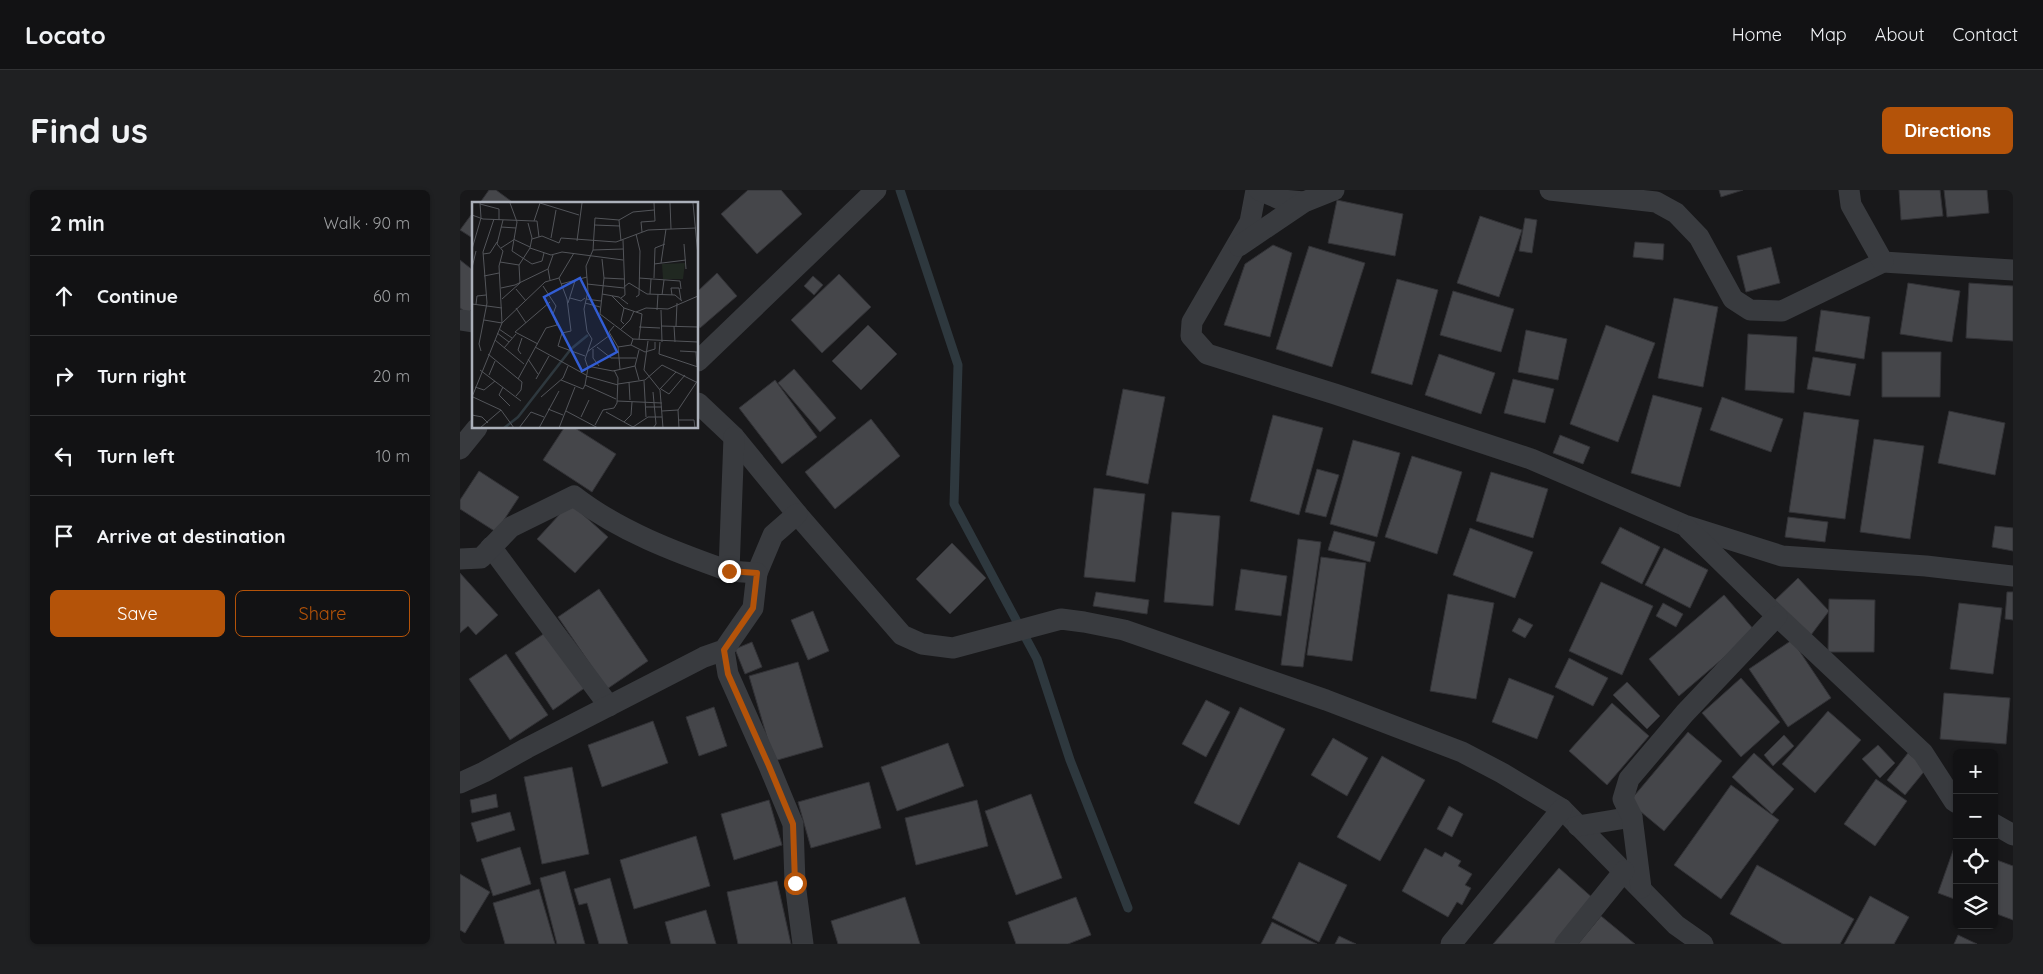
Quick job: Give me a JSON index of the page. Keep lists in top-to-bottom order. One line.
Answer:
{"page":{"header":"Locato","nav":["Home","Map","About","Contact"],"buttons":["Directions",["Save","Share"]],"title":"Find us","heading":["2 min","Walk · 90 m"],"list":[["Continue","60 m"],["Turn right","20 m"],["Turn left","10 m"],"Arrive at destination"],"map_buttons":["+","−"]}}
